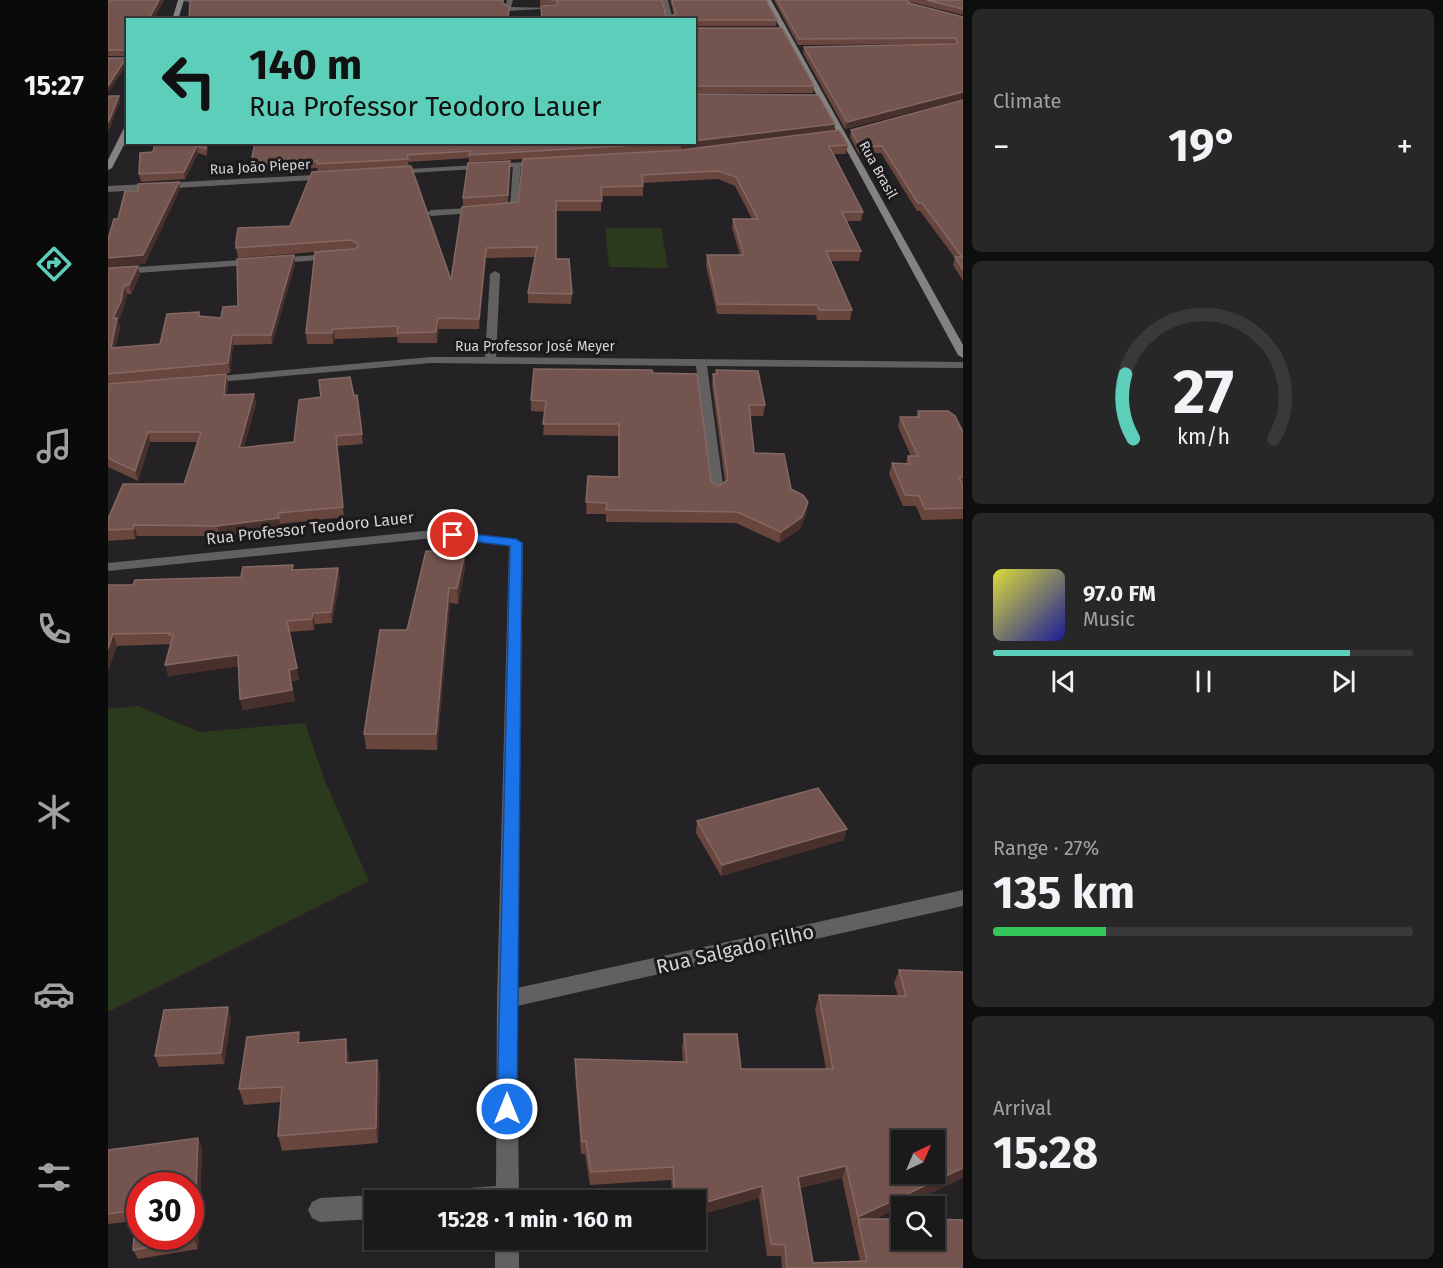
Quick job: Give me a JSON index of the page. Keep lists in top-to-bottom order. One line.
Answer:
{"streets":{"street":["Rua João Pieper","Rua Brasil","Rua Professor José Meyer","Rua Professor Teodoro Lauer","Rua Salgado Filho"]},"crossings":[["Rua Professor Teodoro Lauer","Rua Salgado Filho"]],"north":"top right","page":{"tabs":"15:27","tile":["Climate",["Range · 27%","135 km"],["Arrival","15:28"]],"turn":["140 m","Rua Professor Teodoro Lauer"],"heat":["−","19°","+"],"song":["97.0 FM","Music"],"limit":"30","trip":"15:28 · 1 min · 160 m","gauge":["27","km/h"]}}
